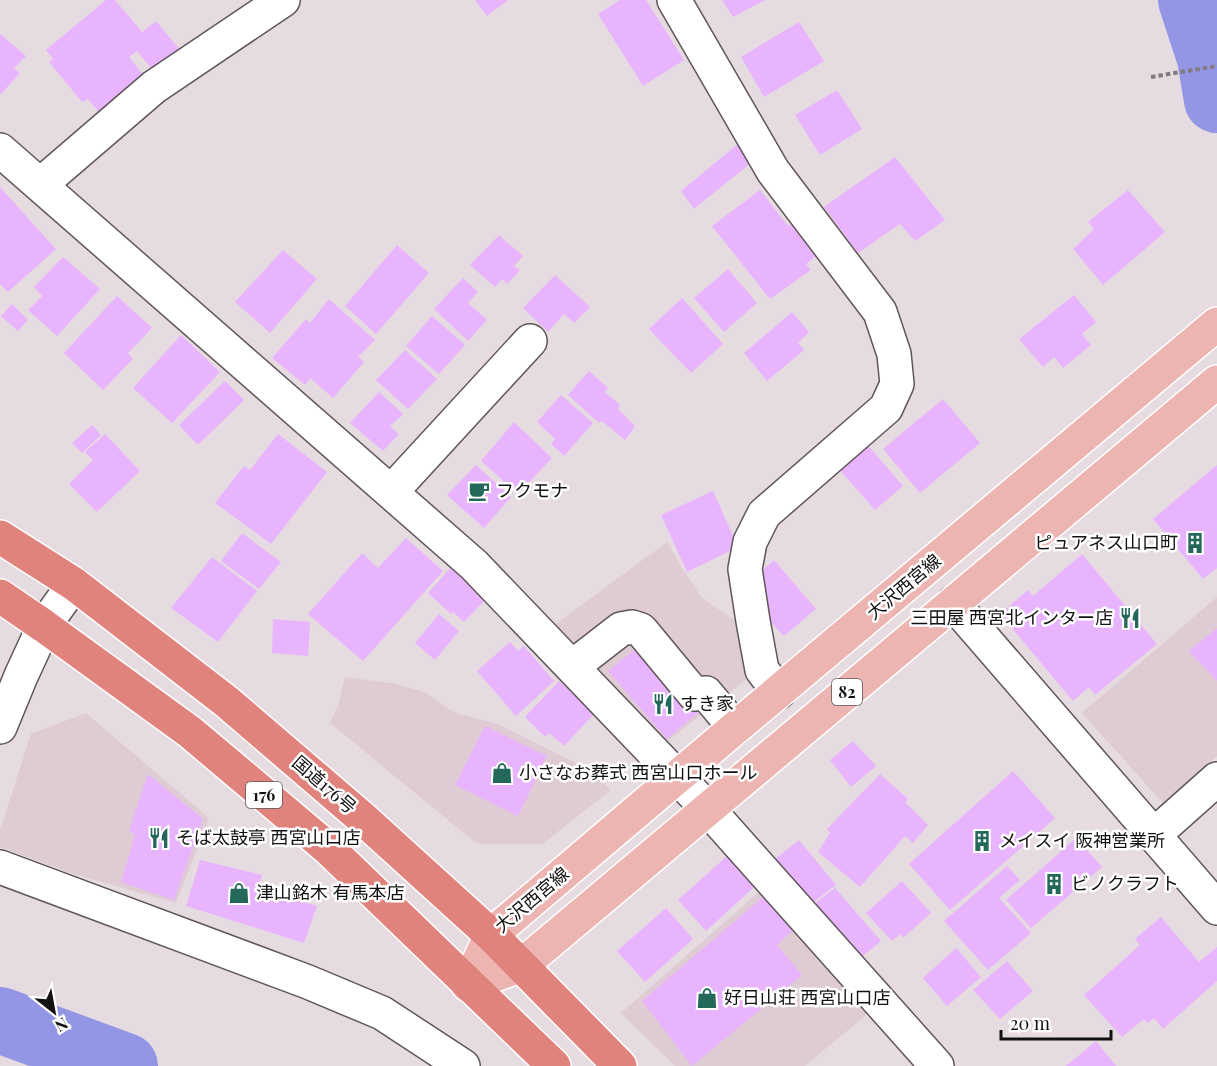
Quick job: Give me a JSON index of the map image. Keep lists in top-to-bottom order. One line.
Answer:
{"streets":{"highway":["国道176号","176"],"main road":["大沢西宮線","82"]},"crossings":[["大沢西宮線","82"],["大沢西宮線","国道176号"],["大沢西宮線","176"],["82","国道176号"],["82","176"]],"places":{"cafe":["フクモナ"],"building":["ピュアネス山口町","メイスイ 阪神営業所","ビノクラフト"],"restaurant":["三田屋 西宮北インター店","すき家","そば太鼓亭 西宮山口店"],"shop":["小さなお葬式 西宮山口ホール","津山銘木 有馬本店","好日山荘 西宮山口店"]},"scale_bar":"20 m","north":"bottom right"}
